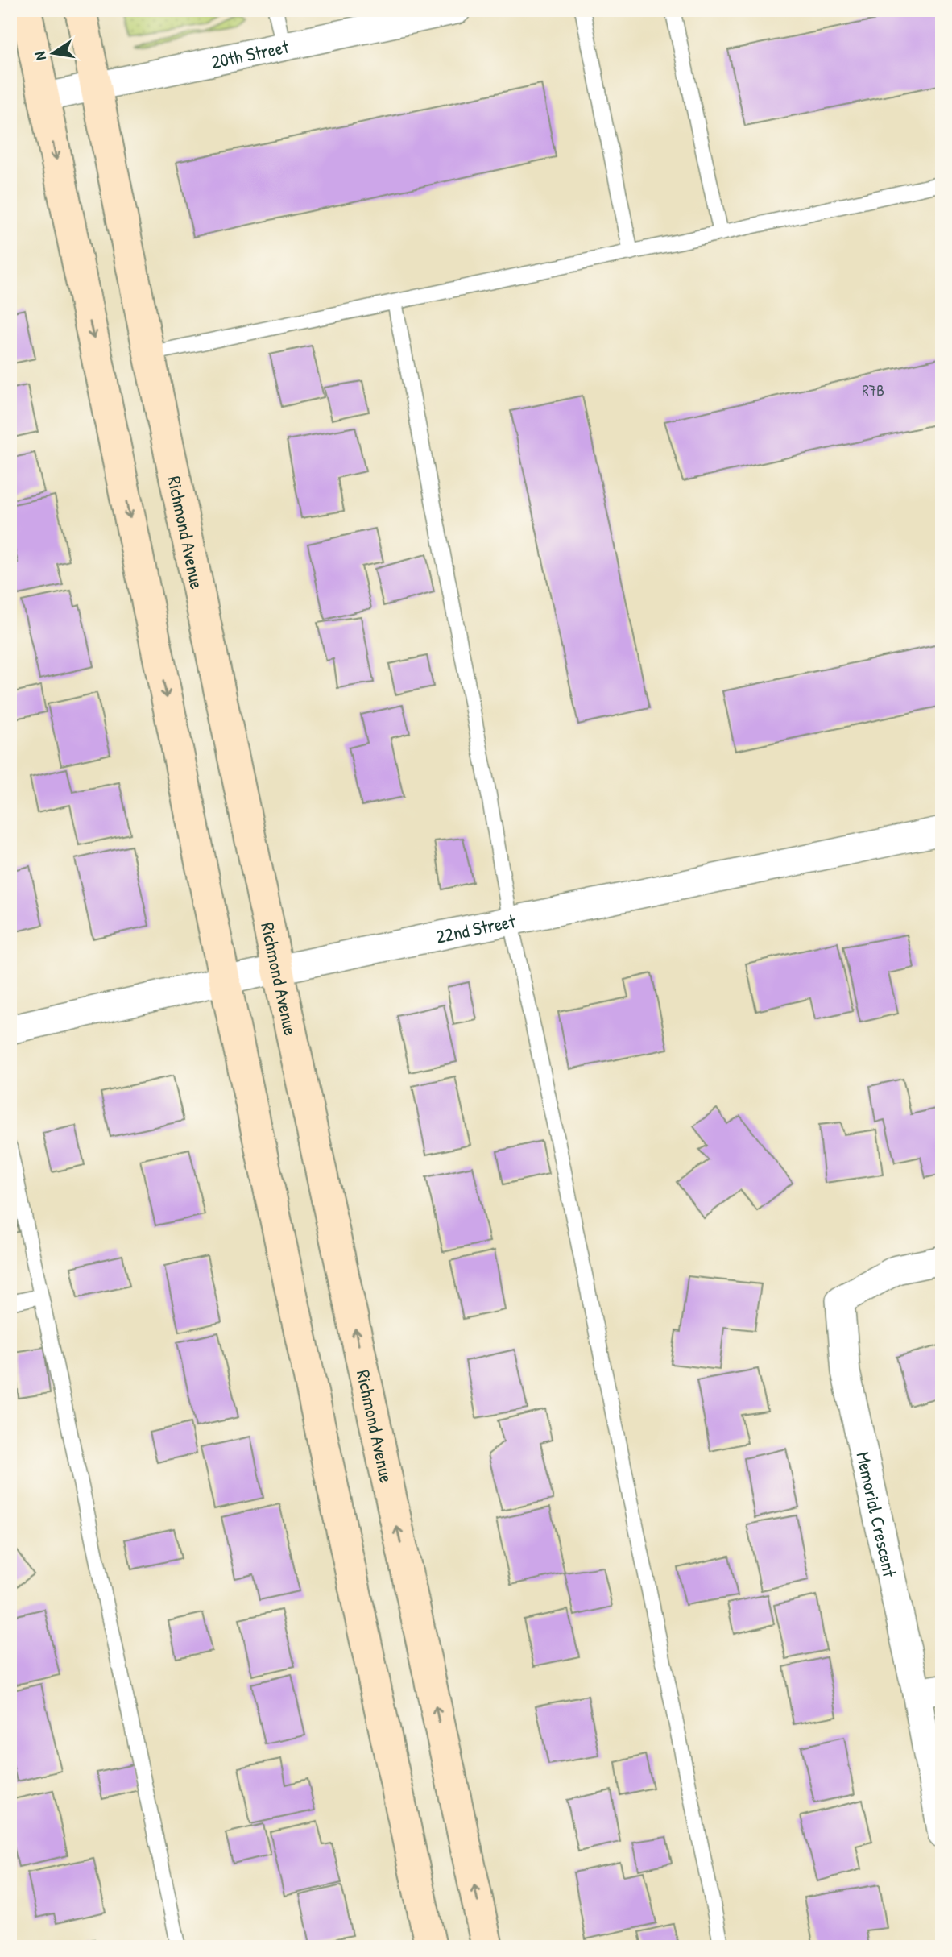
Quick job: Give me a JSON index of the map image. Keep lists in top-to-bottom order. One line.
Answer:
{"streets":{"main road":["Richmond Avenue"],"street":["20th Street","22nd Street","Memorial Crescent"]},"crossings":[["20th Street","Richmond Avenue"],["Richmond Avenue","22nd Street"]],"house_numbers":["R7B"],"north":"left"}
